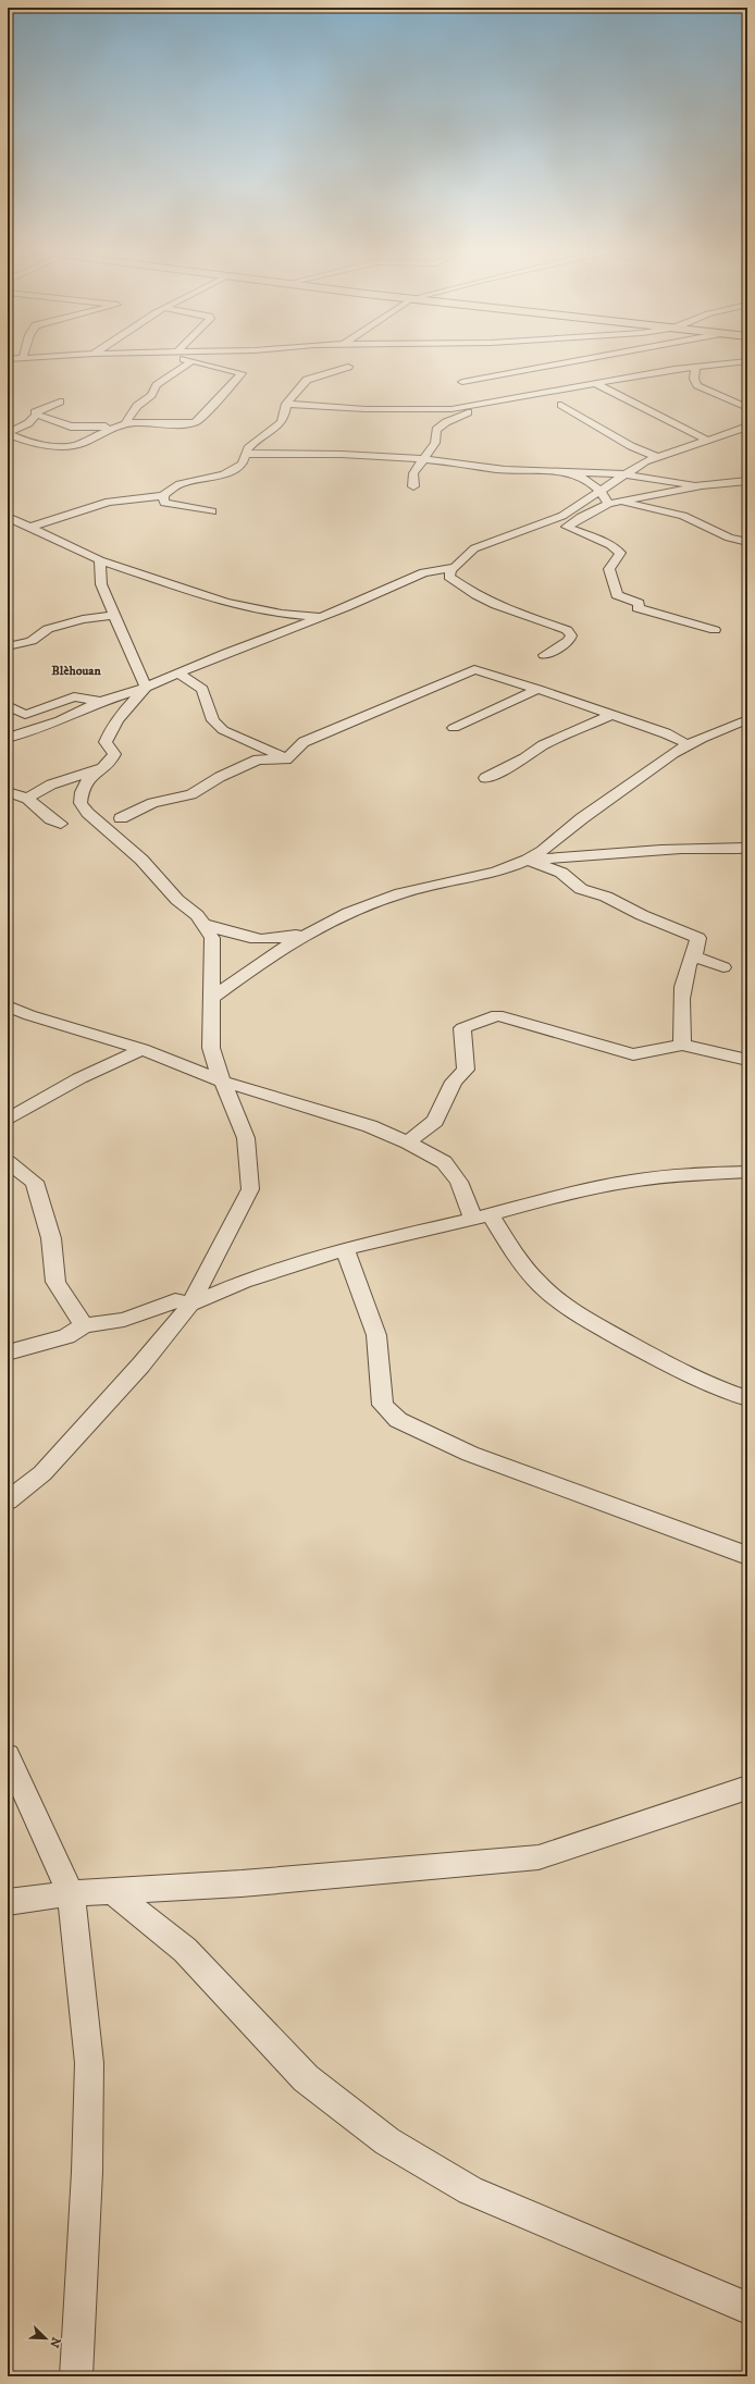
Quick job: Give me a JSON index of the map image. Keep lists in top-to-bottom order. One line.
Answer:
{"districts":["Blèhouan"],"north":"bottom right"}
